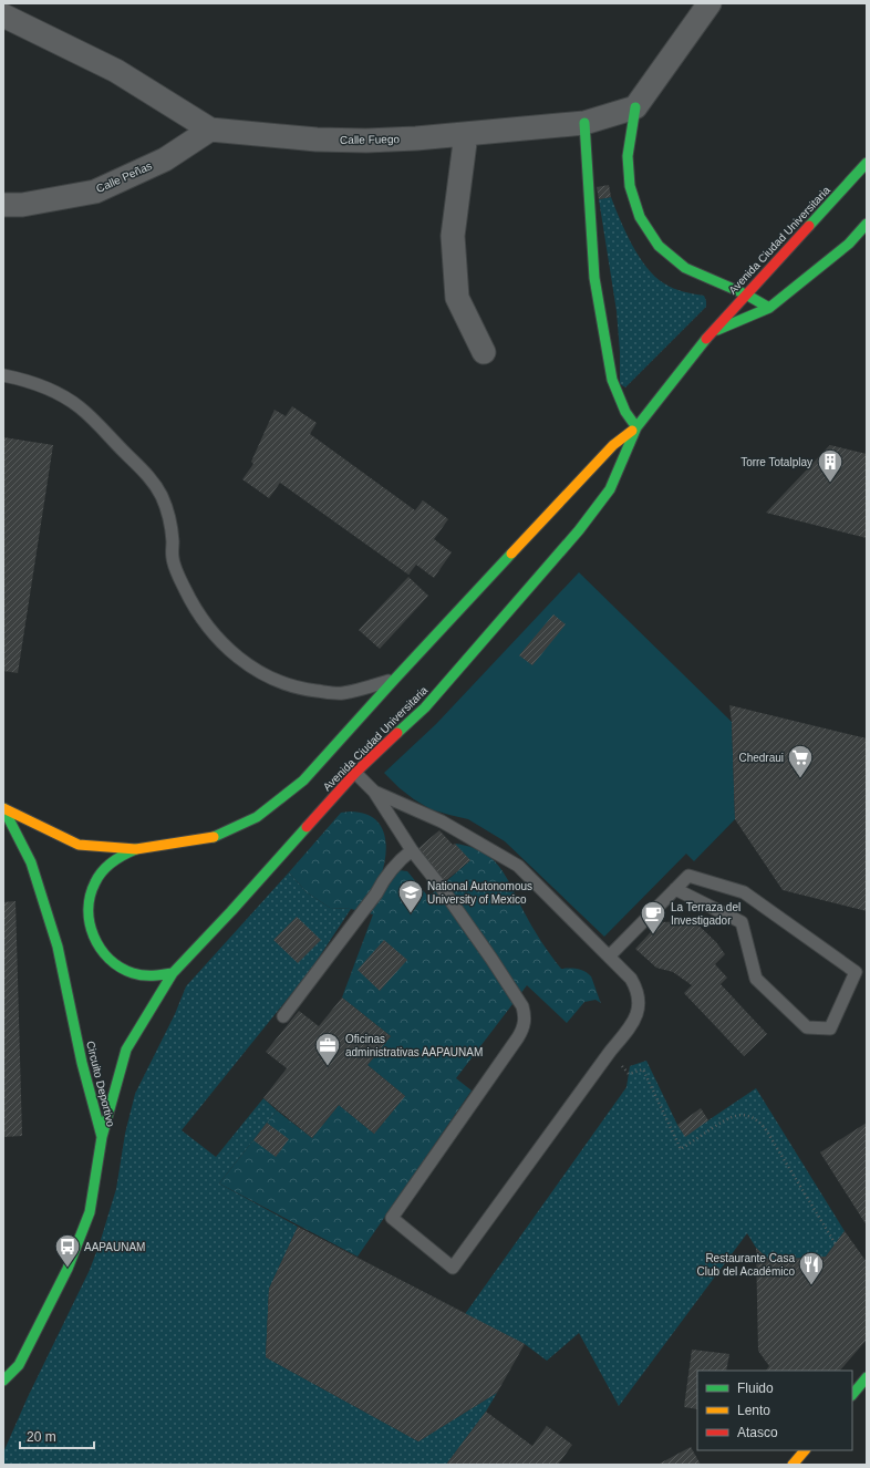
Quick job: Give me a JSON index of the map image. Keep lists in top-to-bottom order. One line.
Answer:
{"streets":{"street":["Calle Fuego","Calle Peñas","Avenida Ciudad Universitaria","Circuito Deportivo"]},"crossings":[["Calle Fuego","Calle Peñas"],["Avenida Ciudad Universitaria","Circuito Deportivo"]],"places":{"building":["Torre Totalplay"],"supermarket":["Chedraui"],"school or university":["National Autonomous University of Mexico"],"cafe":["La Terraza del Investigador"],"office":["Oficinas administrativas AAPAUNAM"],"bus stop":["AAPAUNAM"],"restaurant":["Restaurante Casa Club del Académico"]},"legend":["Fluido","Lento","Atasco"],"scale_bar":"20 m"}
